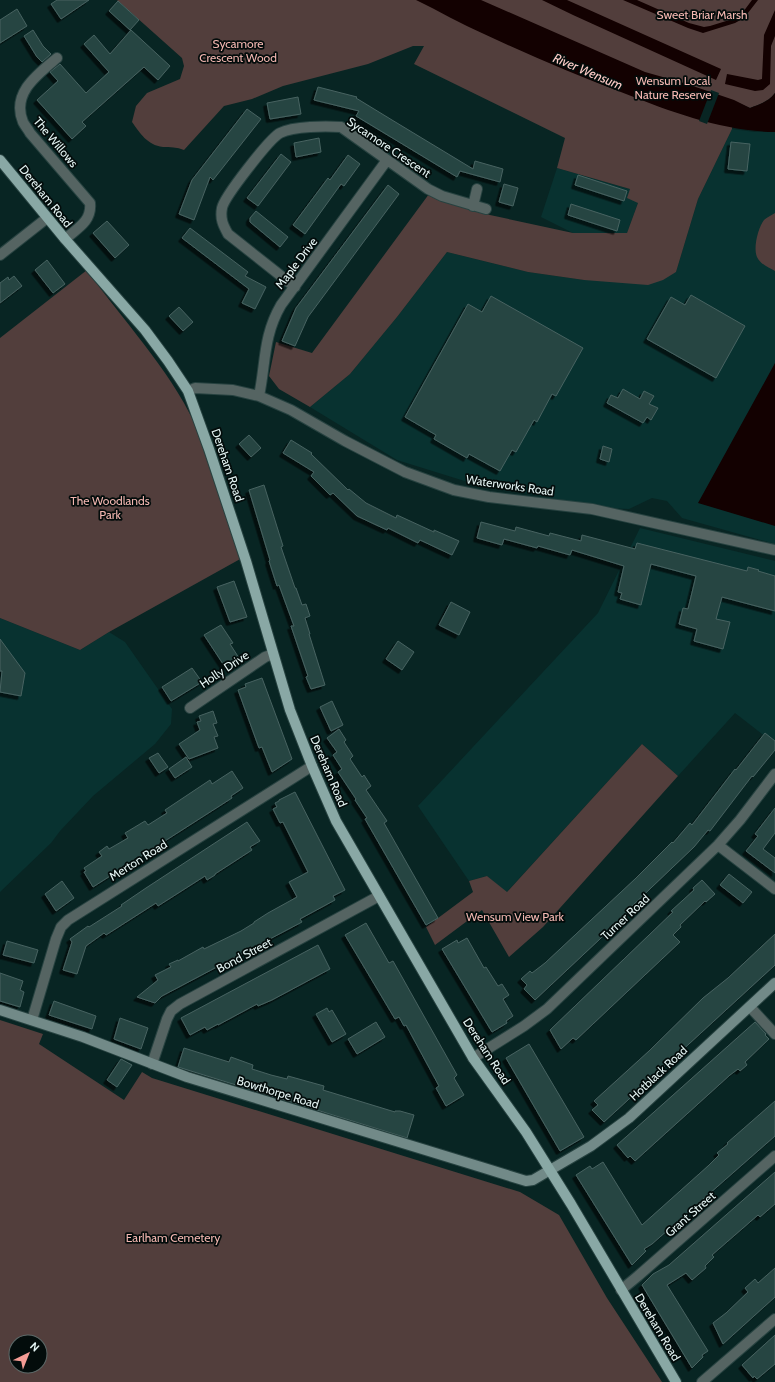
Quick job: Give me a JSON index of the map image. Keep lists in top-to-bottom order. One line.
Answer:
{"streets":{"main road":["Dereham Road"],"street":["The Willows","Sycamore Crescent","Maple Drive","Waterworks Road","Holly Drive","Merton Road","Turner Road","Bond Street","Hotblack Road","Bowthorpe Road","Grant Street"]},"crossings":[["The Willows","Dereham Road"],["Sycamore Crescent","Maple Drive"],["Dereham Road","Waterworks Road"],["Dereham Road","Holly Drive"],["Dereham Road","Merton Road"],["Dereham Road","Turner Road"],["Dereham Road","Bond Street"],["Dereham Road","Hotblack Road"],["Dereham Road","Bowthorpe Road"],["Dereham Road","Grant Street"],["Maple Drive","Waterworks Road"],["Merton Road","Bowthorpe Road"],["Bond Street","Bowthorpe Road"],["Hotblack Road","Bowthorpe Road"]],"water":["River Wensum"],"parks":["Sweet Briar Marsh","Sycamore Crescent Wood","Wensum Local Nature Reserve","The Woodlands Park","Wensum View Park","Earlham Cemetery"],"north":"top right"}
